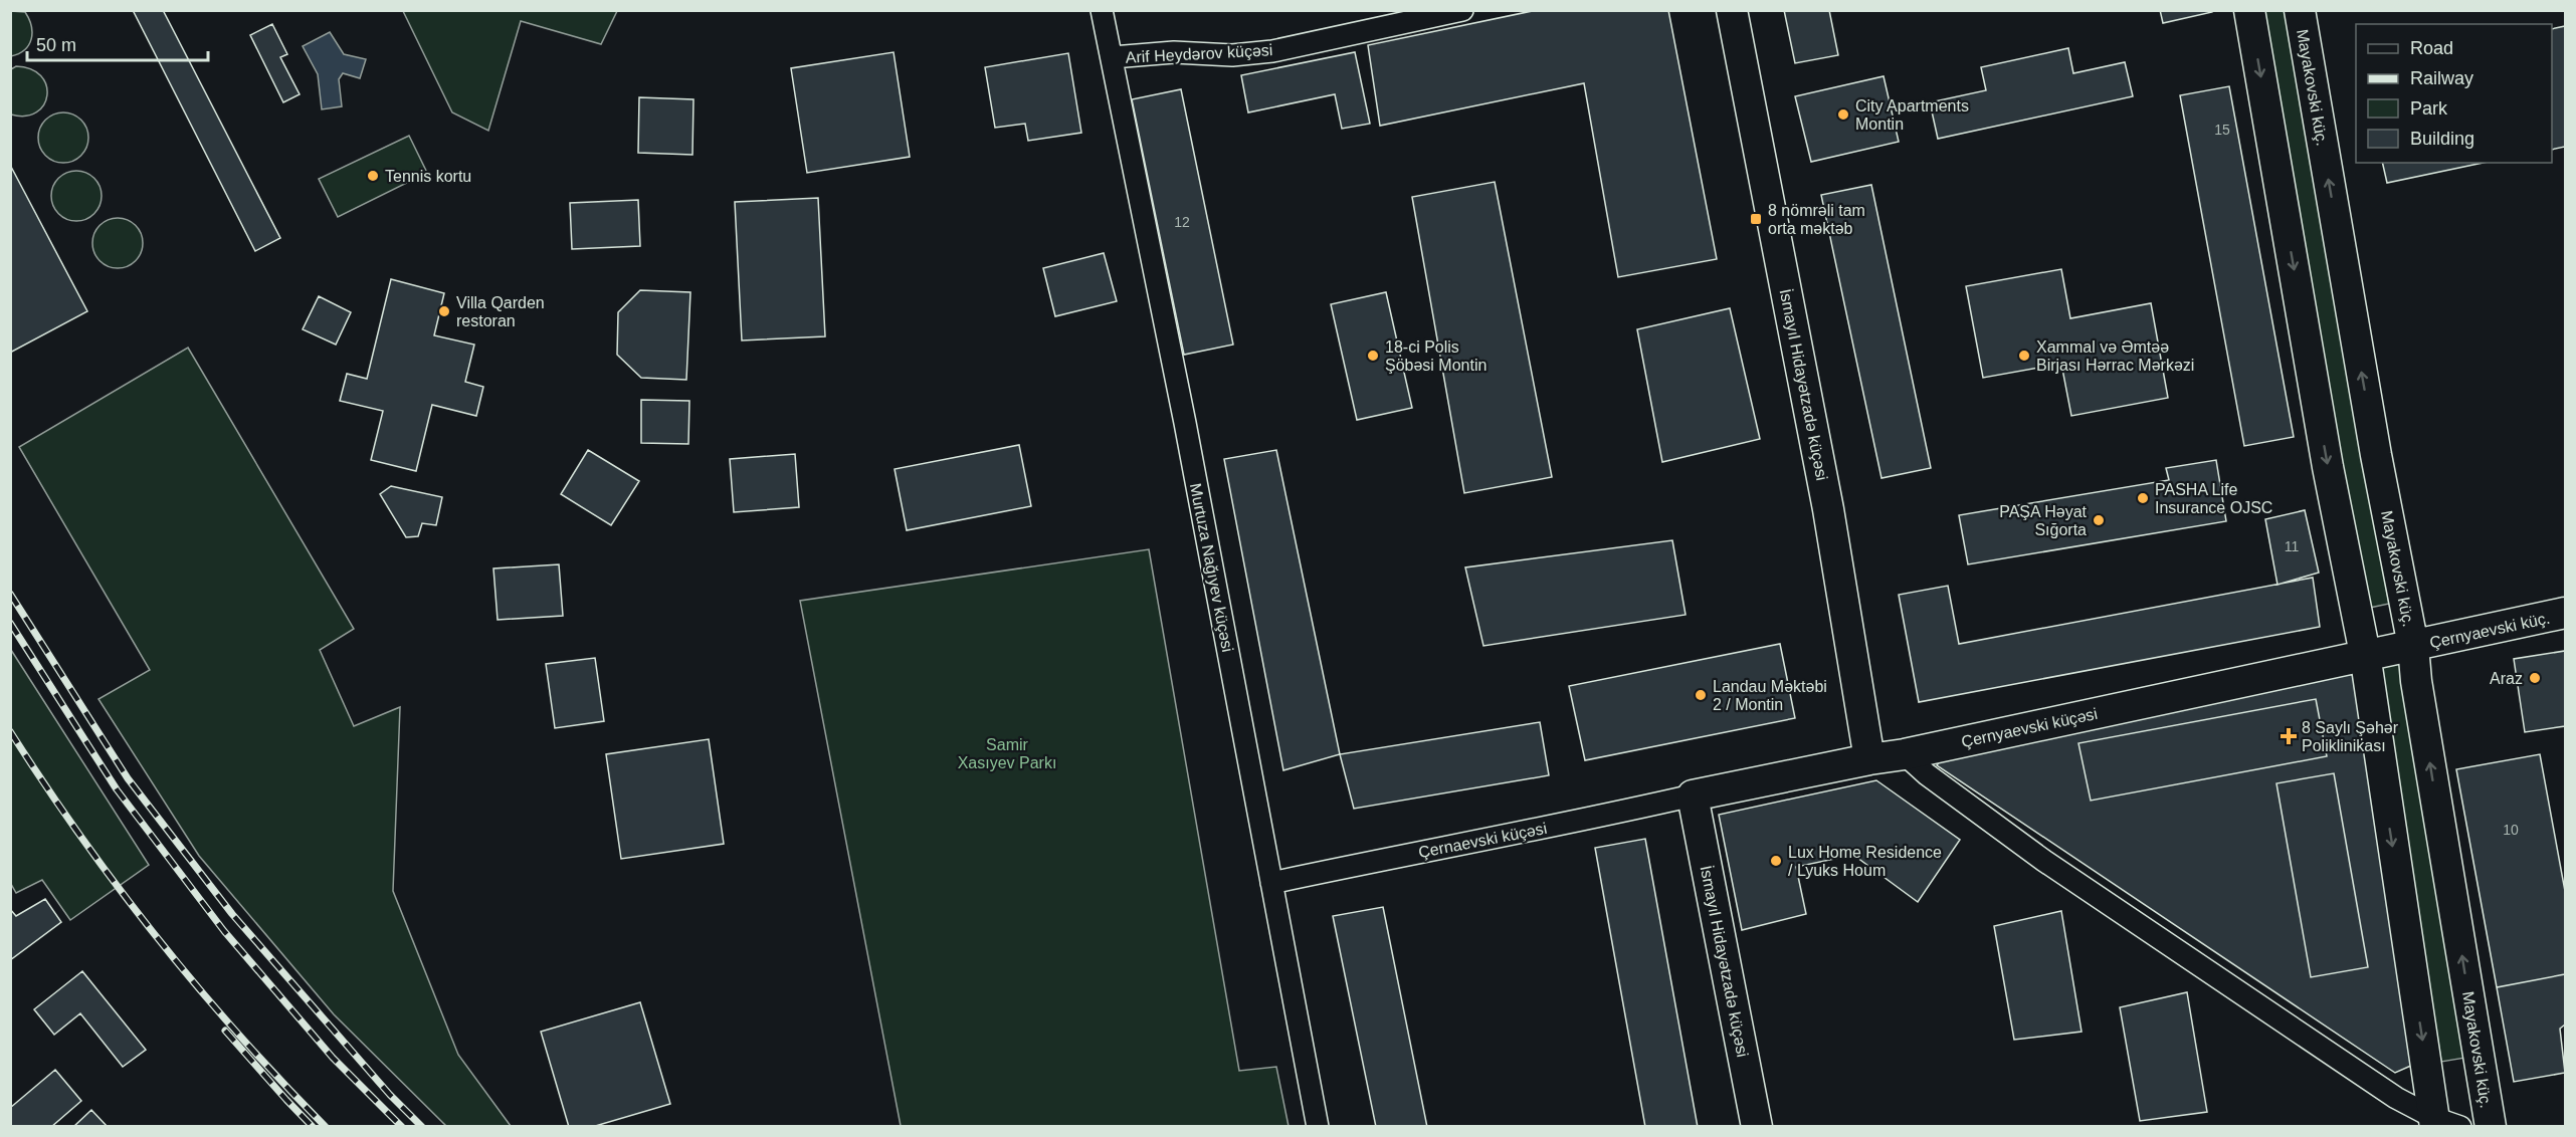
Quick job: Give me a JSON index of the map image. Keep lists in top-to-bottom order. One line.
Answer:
{"streets":{"street":["Arif Heydərov küçəsi","Mayakovski küç.","İsmayıl Hidayətzadə küçəsi","Murtuza Nağıyev küçəsi","Çernyaevski küç.","Çernyaevski küçəsi","Çernaevski küçəsi"]},"crossings":[["Arif Heydərov küçəsi","Murtuza Nağıyev küçəsi"],["Mayakovski küç.","Çernyaevski küç."],["İsmayıl Hidayətzadə küçəsi","Çernyaevski küçəsi"],["İsmayıl Hidayətzadə küçəsi","Çernaevski küçəsi"],["Murtuza Nağıyev küçəsi","Çernaevski küçəsi"],["Çernyaevski küç.","Çernyaevski küçəsi"],["Çernyaevski küçəsi","Çernaevski küçəsi"]],"parks":["Samir Xasıyev Parkı"],"places":{"other":["City Apartments Montin","Tennis kortu","Villa Qarden restoran","18-ci Polis Şöbəsi Montin","Xammal və Əmtəə Birjası Hərrac Mərkəzi","PASHA Life Insurance OJSC","PAŞA Həyat Sığorta","Araz","Landau Məktəbi 2 / Montin","Lux Home Residence / Lyuks Houm"],"transit":["8 nömrəli tam orta məktəb"],"health":["8 Saylı Şəhər Poliklinikası"]},"house_numbers":["15","12","11","10"],"legend":["Road","Railway","Park","Building"],"scale_bar":"50 m"}
